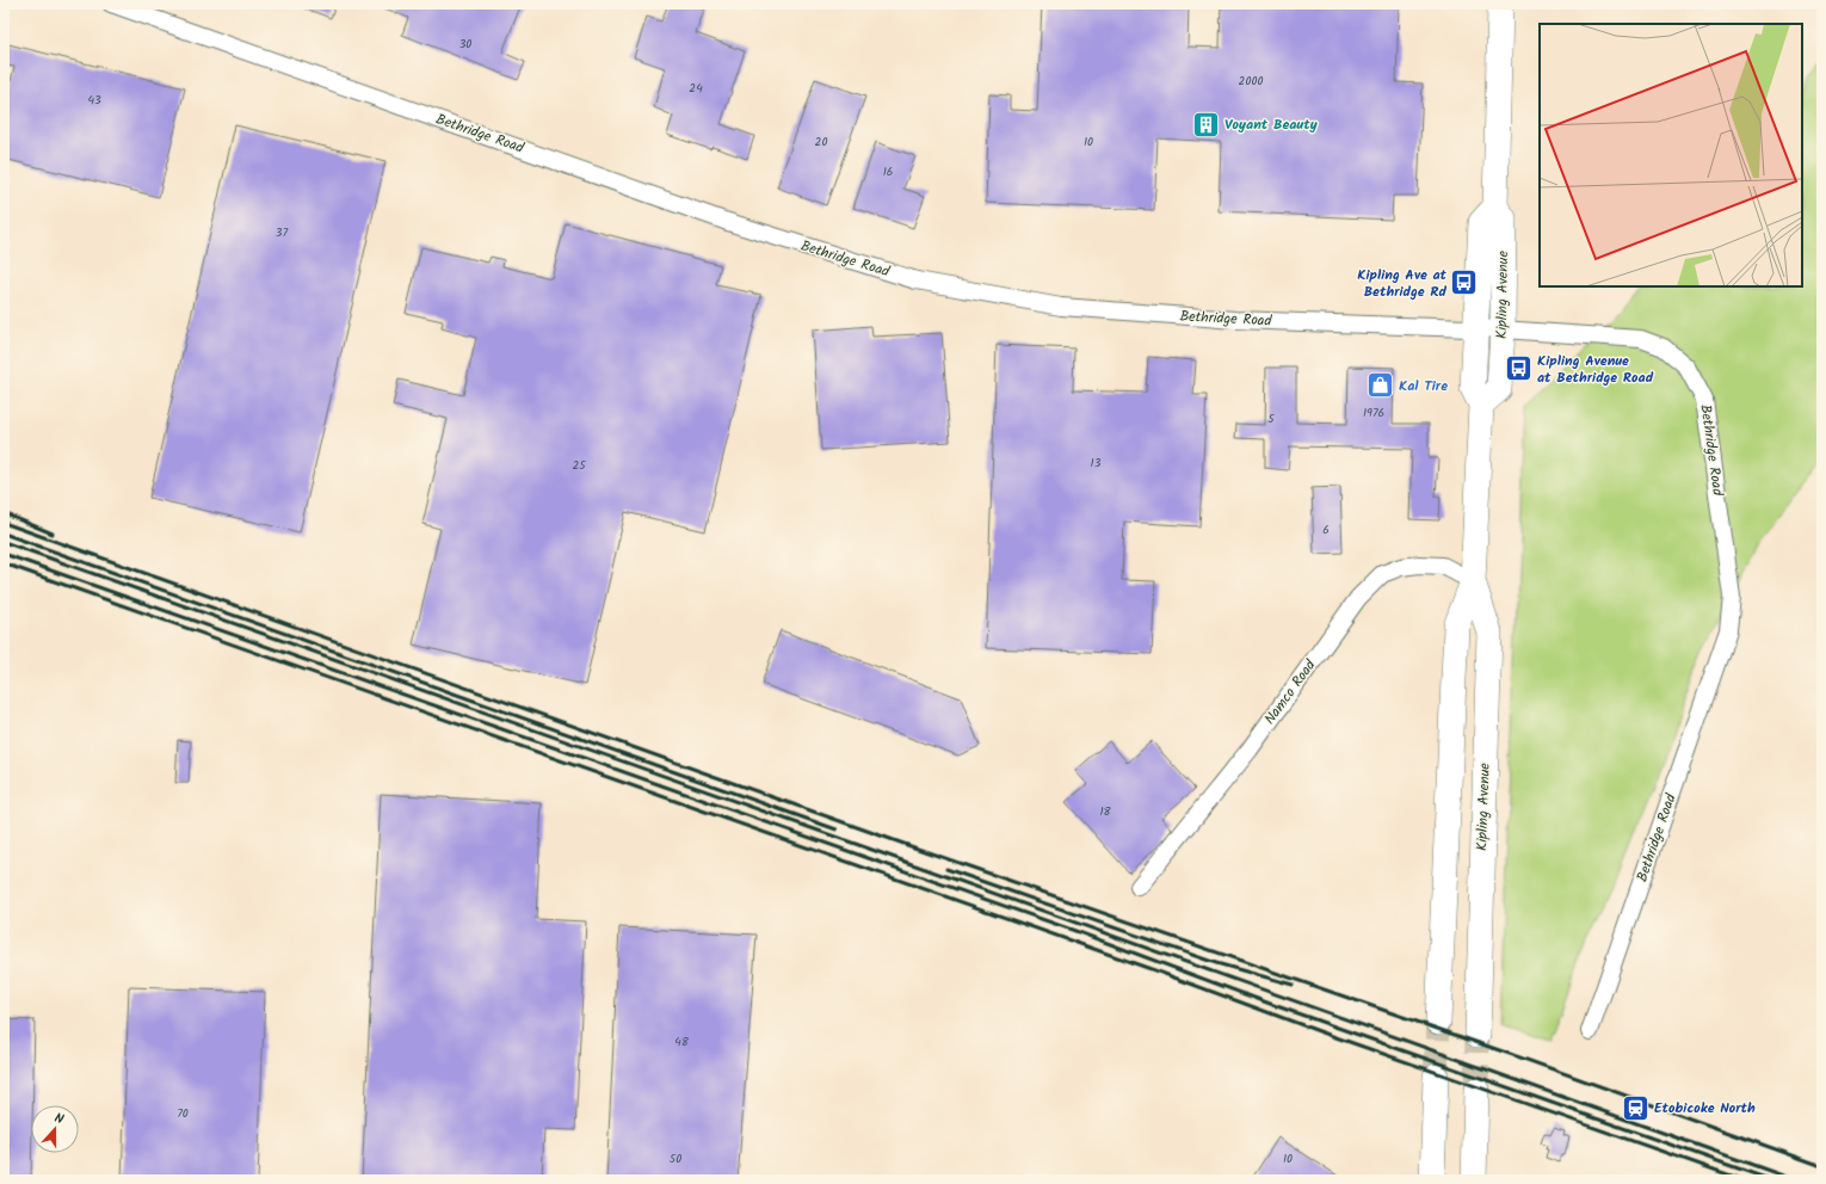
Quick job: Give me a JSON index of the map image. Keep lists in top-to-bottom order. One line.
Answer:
{"streets":{"main road":["Kipling Avenue"],"street":["Bethridge Road","Namco Road"]},"crossings":[["Bethridge Road","Kipling Avenue"],["Kipling Avenue","Namco Road"]],"places":{"building":["Voyant Beauty"],"bus stop":["Kipling Ave at Bethridge Rd","Kipling Avenue at Bethridge Road"],"shop":["Kal Tire"],"station":["Etobicoke North"]},"house_numbers":["30","2000","24","43","20","10","16","37","1976","5","13","25","6","18","48","70","50","10"],"north":"top"}
